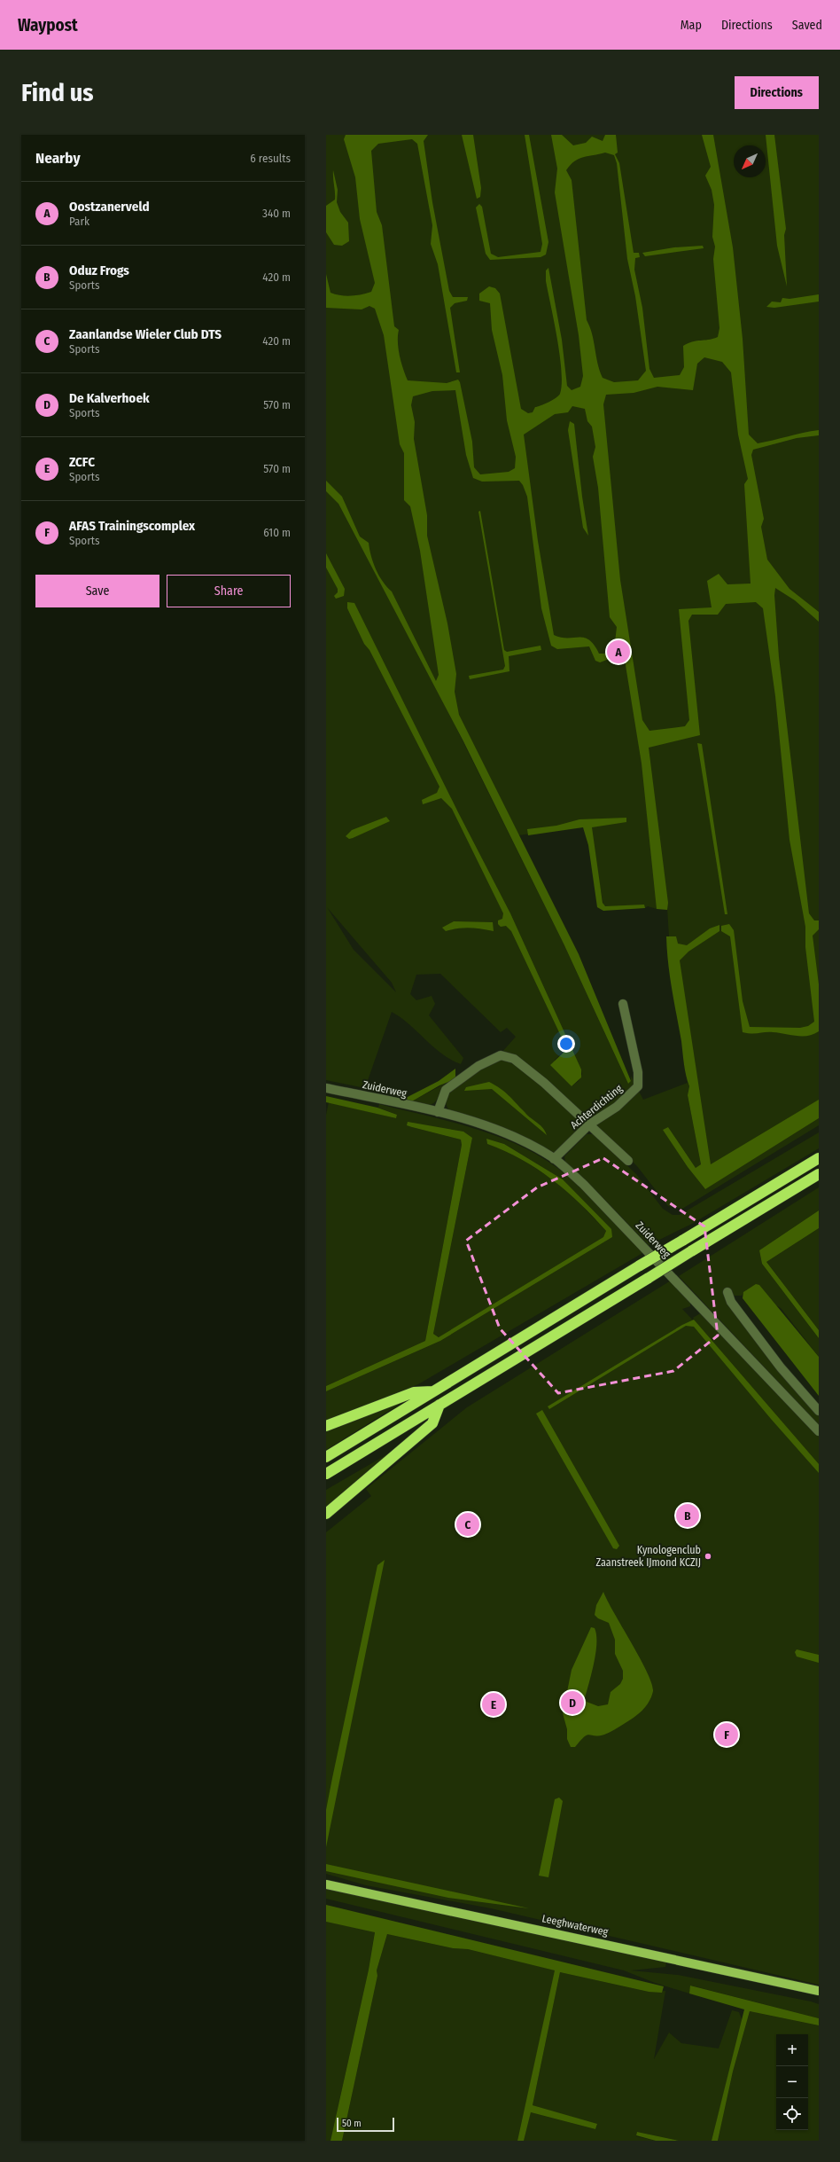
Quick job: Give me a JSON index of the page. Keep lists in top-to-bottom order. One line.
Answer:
{"streets":{"main road":["Leeghwaterweg"],"street":["Zuiderweg","Achterdichting"]},"crossings":[["Zuiderweg","Achterdichting"]],"places":["Kynologenclub Zaanstreek IJmond KCZIJ"],"scale_bar":"50 m","north":"bottom left","page":{"header":"Waypost","nav":["Map","Directions","Saved"],"buttons":["Directions",["Save","Share"]],"title":"Find us","heading":["Nearby","6 results"],"list":[{"mark":"A","name":"Oostzanerveld","note":"Park","value":"340 m"},{"mark":"B","name":"Oduz Frogs","note":"Sports","value":"420 m"},{"mark":"C","name":"Zaanlandse Wieler Club DTS","note":"Sports","value":"420 m"},{"mark":"D","name":"De Kalverhoek","note":"Sports","value":"570 m"},{"mark":"E","name":"ZCFC","note":"Sports","value":"570 m"},{"mark":"F","name":"AFAS Trainingscomplex","note":"Sports","value":"610 m"}],"pins":["A","B","C","D","E","F"],"map_buttons":["+","−"],"scale":"50 m"}}
